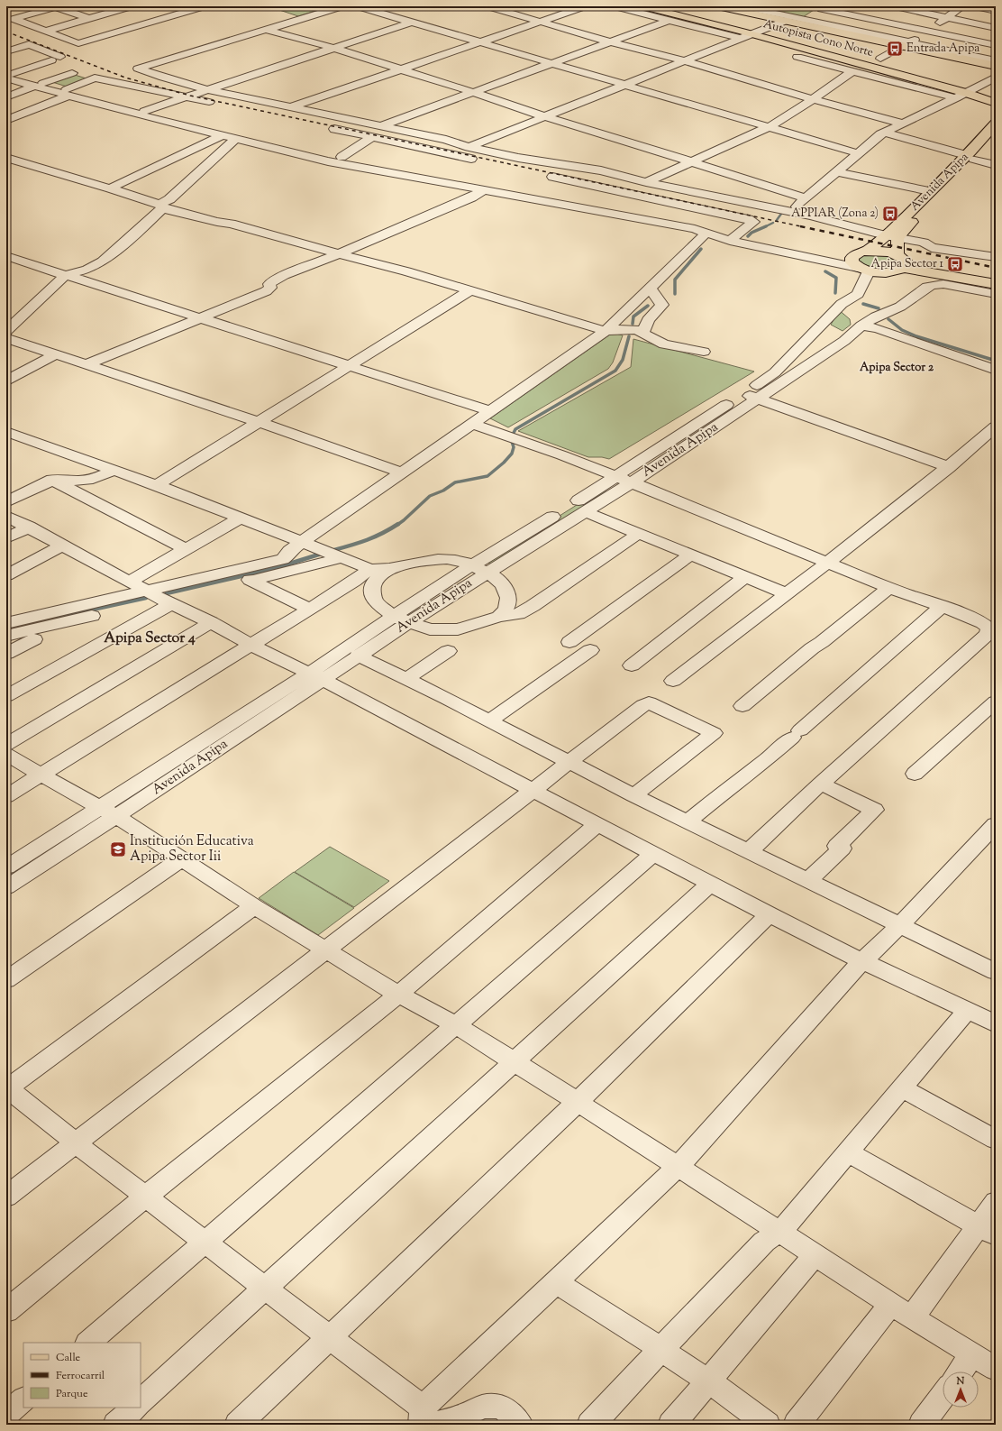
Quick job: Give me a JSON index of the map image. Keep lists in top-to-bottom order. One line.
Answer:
{"streets":{"main road":["Autopista Cono Norte","Avenida Apipa"]},"districts":["Apipa Sector 2","Apipa Sector 4"],"places":{"bus stop":["Entrada Apipa","APPIAR (Zona 2)","Apipa Sector 1"],"school or university":["Institución Educativa Apipa Sector Iii"]},"legend":["Calle","Ferrocarril","Parque"],"north":"top"}
